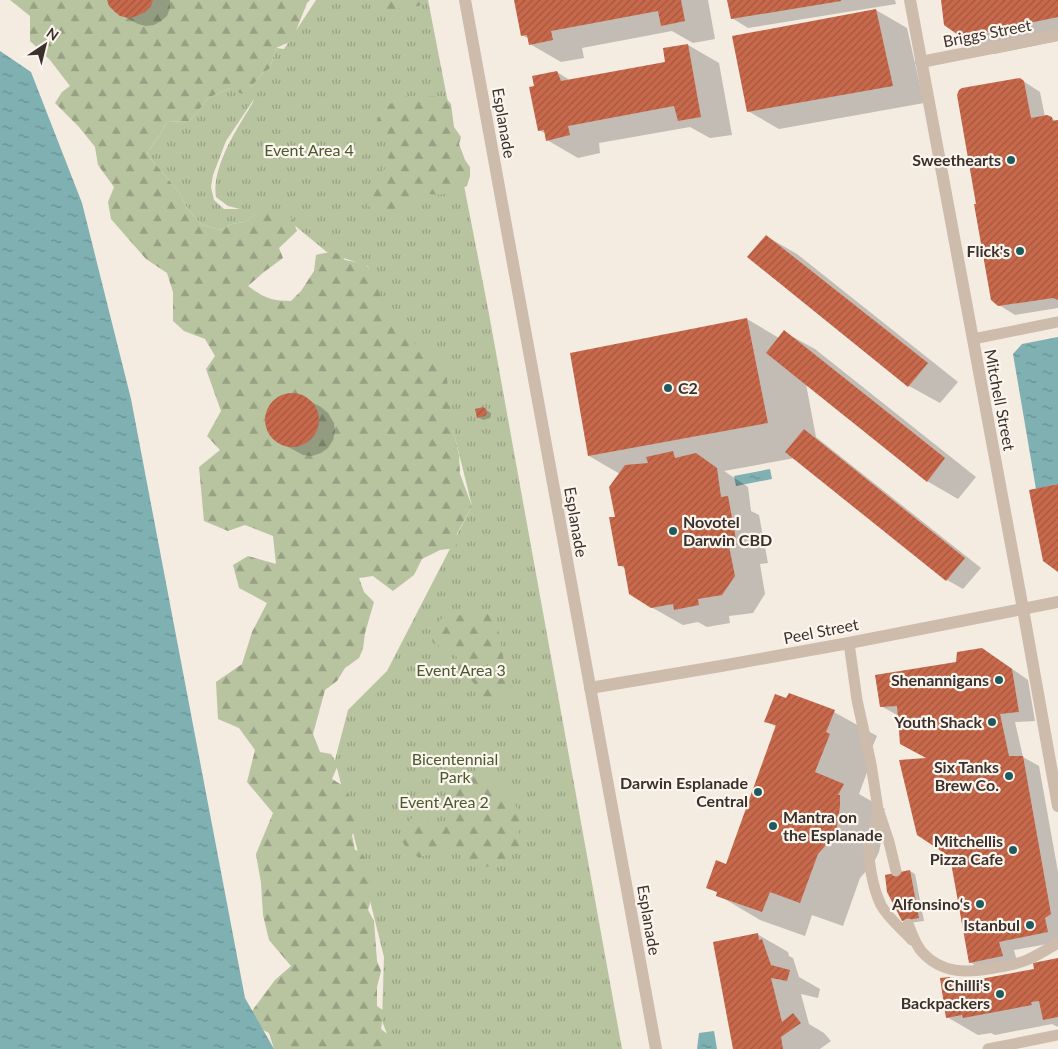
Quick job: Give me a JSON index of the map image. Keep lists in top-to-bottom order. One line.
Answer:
{"streets":{"street":["Briggs Street","Esplanade","Mitchell Street","Peel Street"]},"crossings":[["Briggs Street","Mitchell Street"],["Esplanade","Peel Street"],["Mitchell Street","Peel Street"]],"parks":["Event Area 4","Event Area 3","Bicentennial Park","Event Area 2"],"places":["Sweethearts","Flick's","C2","Novotel Darwin CBD","Shenannigans","Youth Shack","Six Tanks Brew Co.","Darwin Esplanade Central","Mantra on the Esplanade","Mitchellis Pizza Cafe","Alfonsino‘s","Istanbul","Chilli's Backpackers"],"north":"top right"}
